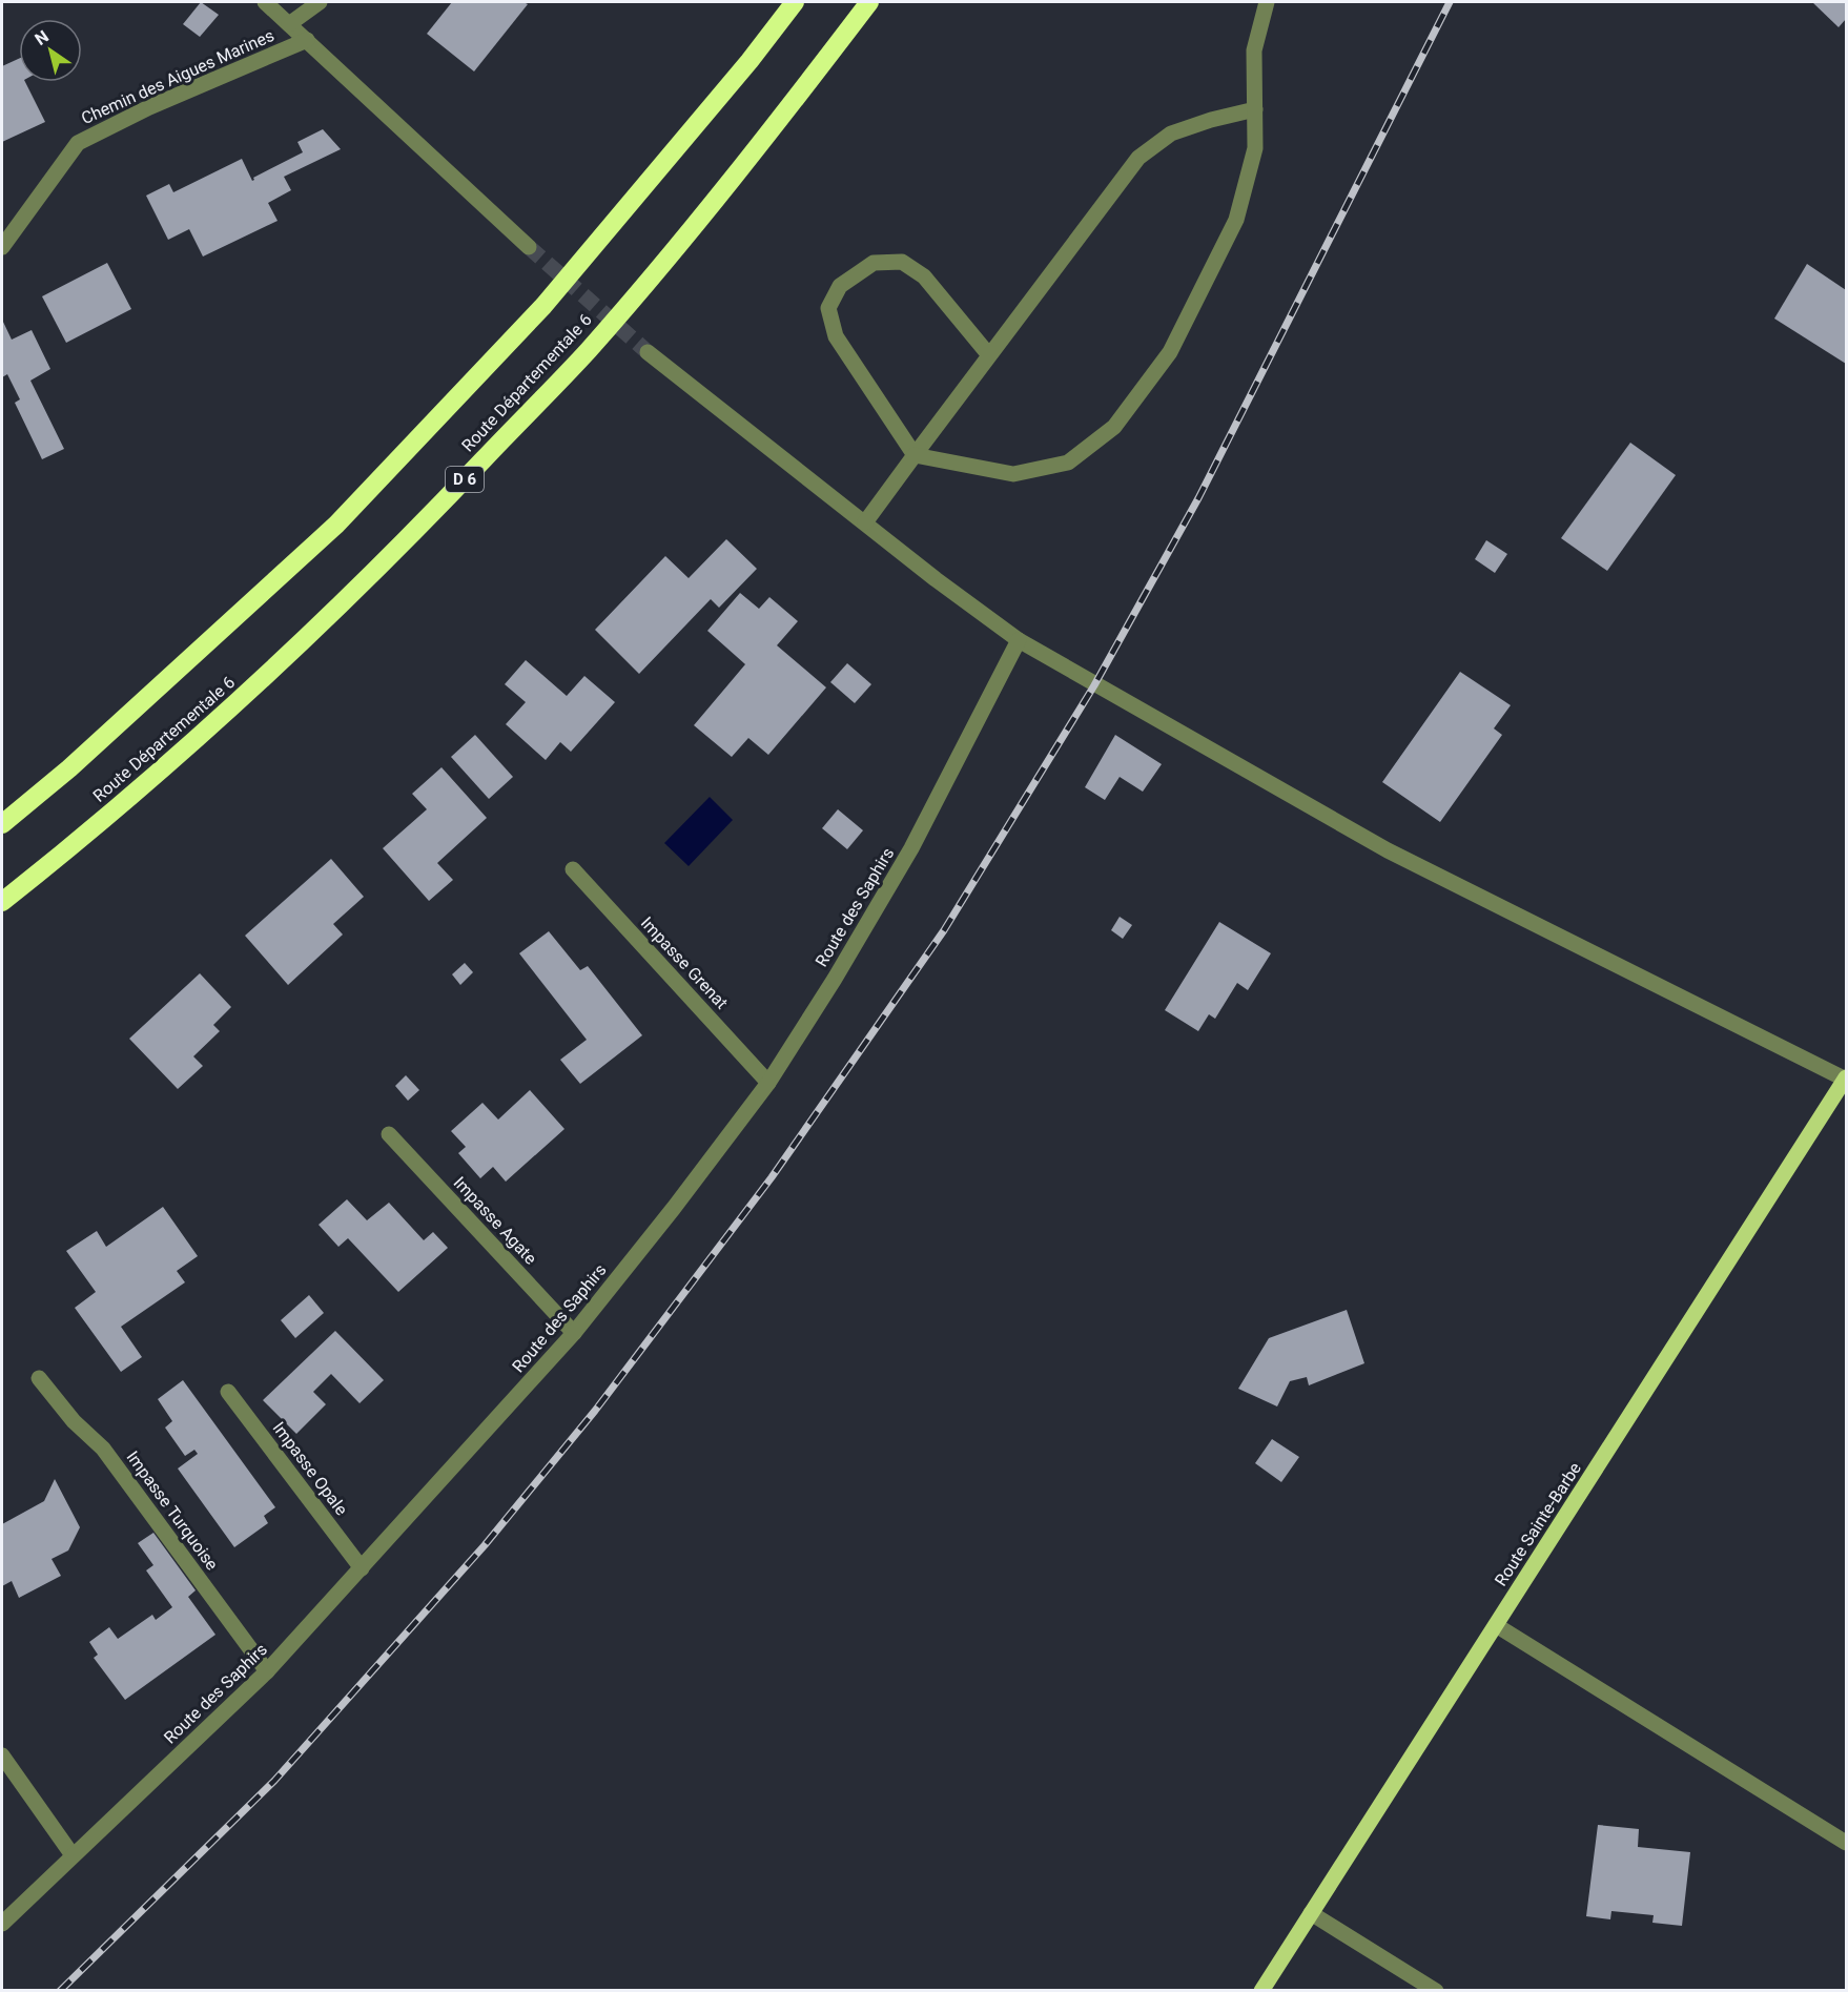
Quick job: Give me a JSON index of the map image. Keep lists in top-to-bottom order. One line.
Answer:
{"streets":{"highway":["Route Départementale 6","D 6"],"main road":["Route Sainte-Barbe"],"street":["Chemin des Aigues Marines","Route des Saphirs","Impasse Grenat","Impasse Agate","Impasse Opale","Impasse Turquoise"]},"crossings":[["Route des Saphirs","Impasse Grenat"],["Route des Saphirs","Impasse Agate"],["Route des Saphirs","Impasse Opale"],["Route des Saphirs","Impasse Turquoise"]],"north":"top left"}
